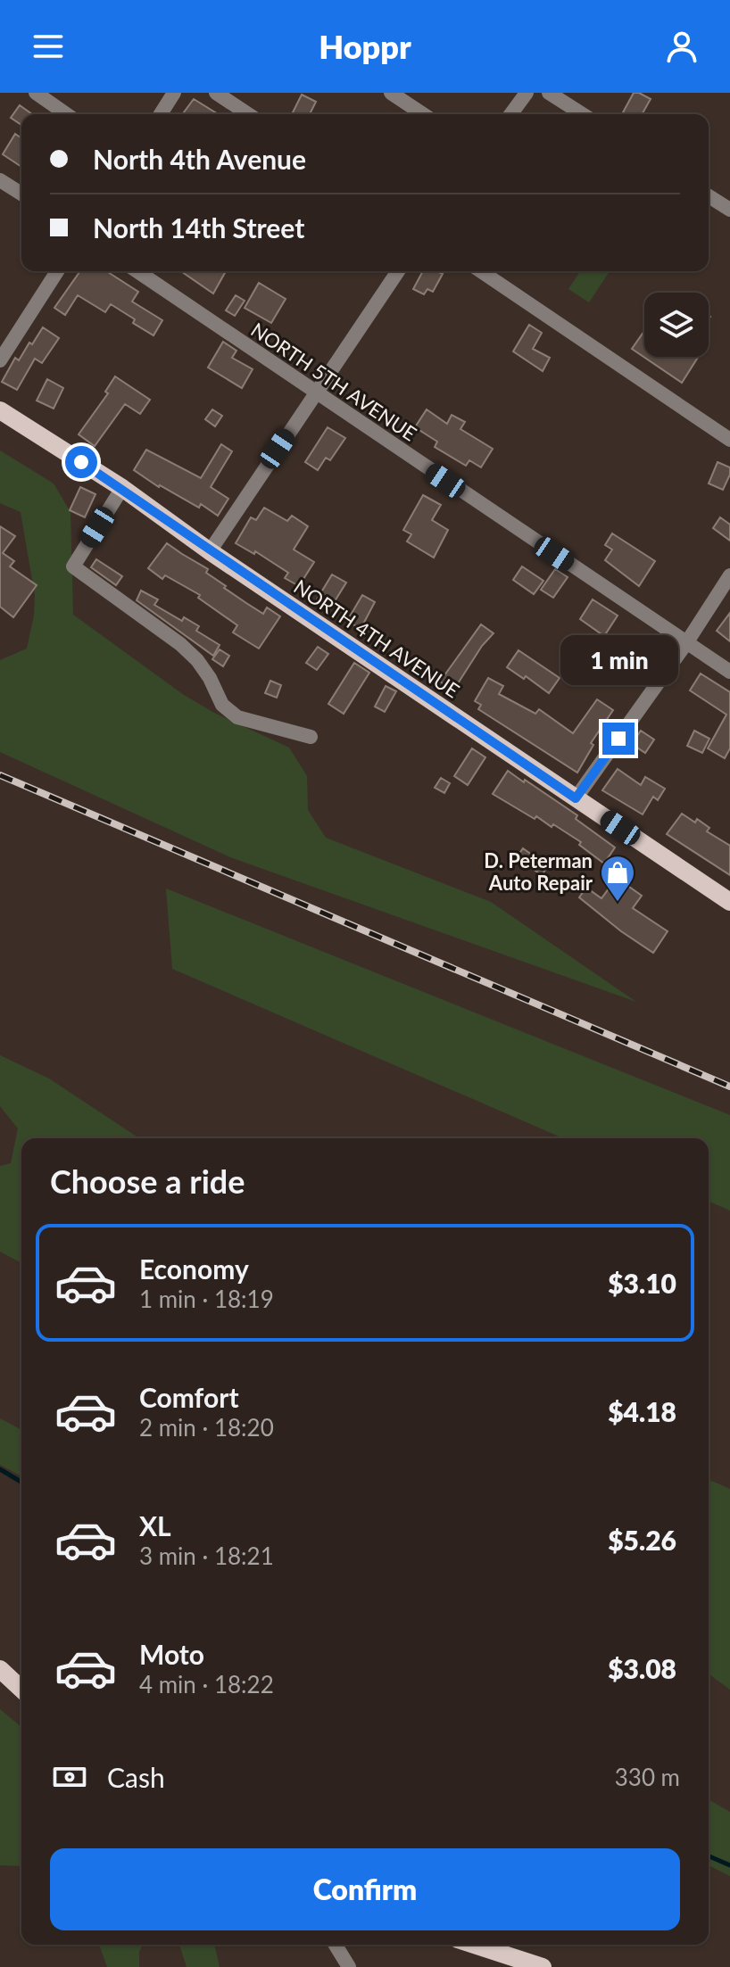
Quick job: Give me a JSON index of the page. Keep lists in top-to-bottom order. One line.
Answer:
{"streets":{"main road":["NORTH 4TH AVENUE"],"street":["NORTH 5TH AVENUE"]},"places":{"shop":["D. Peterman Auto Repair"]},"page":{"header":"Hoppr","banner":["North 4th Avenue","North 14th Street"],"bubble":"1 min","heading":"Choose a ride","list":[{"name":"Economy","note":"1 min · 18:19","value":"$3.10"},{"name":"Comfort","note":"2 min · 18:20","value":"$4.18"},{"name":"XL","note":"3 min · 18:21","value":"$5.26"},{"name":"Moto","note":"4 min · 18:22","value":"$3.08"}],"pay":["Cash","330 m"],"buttons":"Confirm"}}
